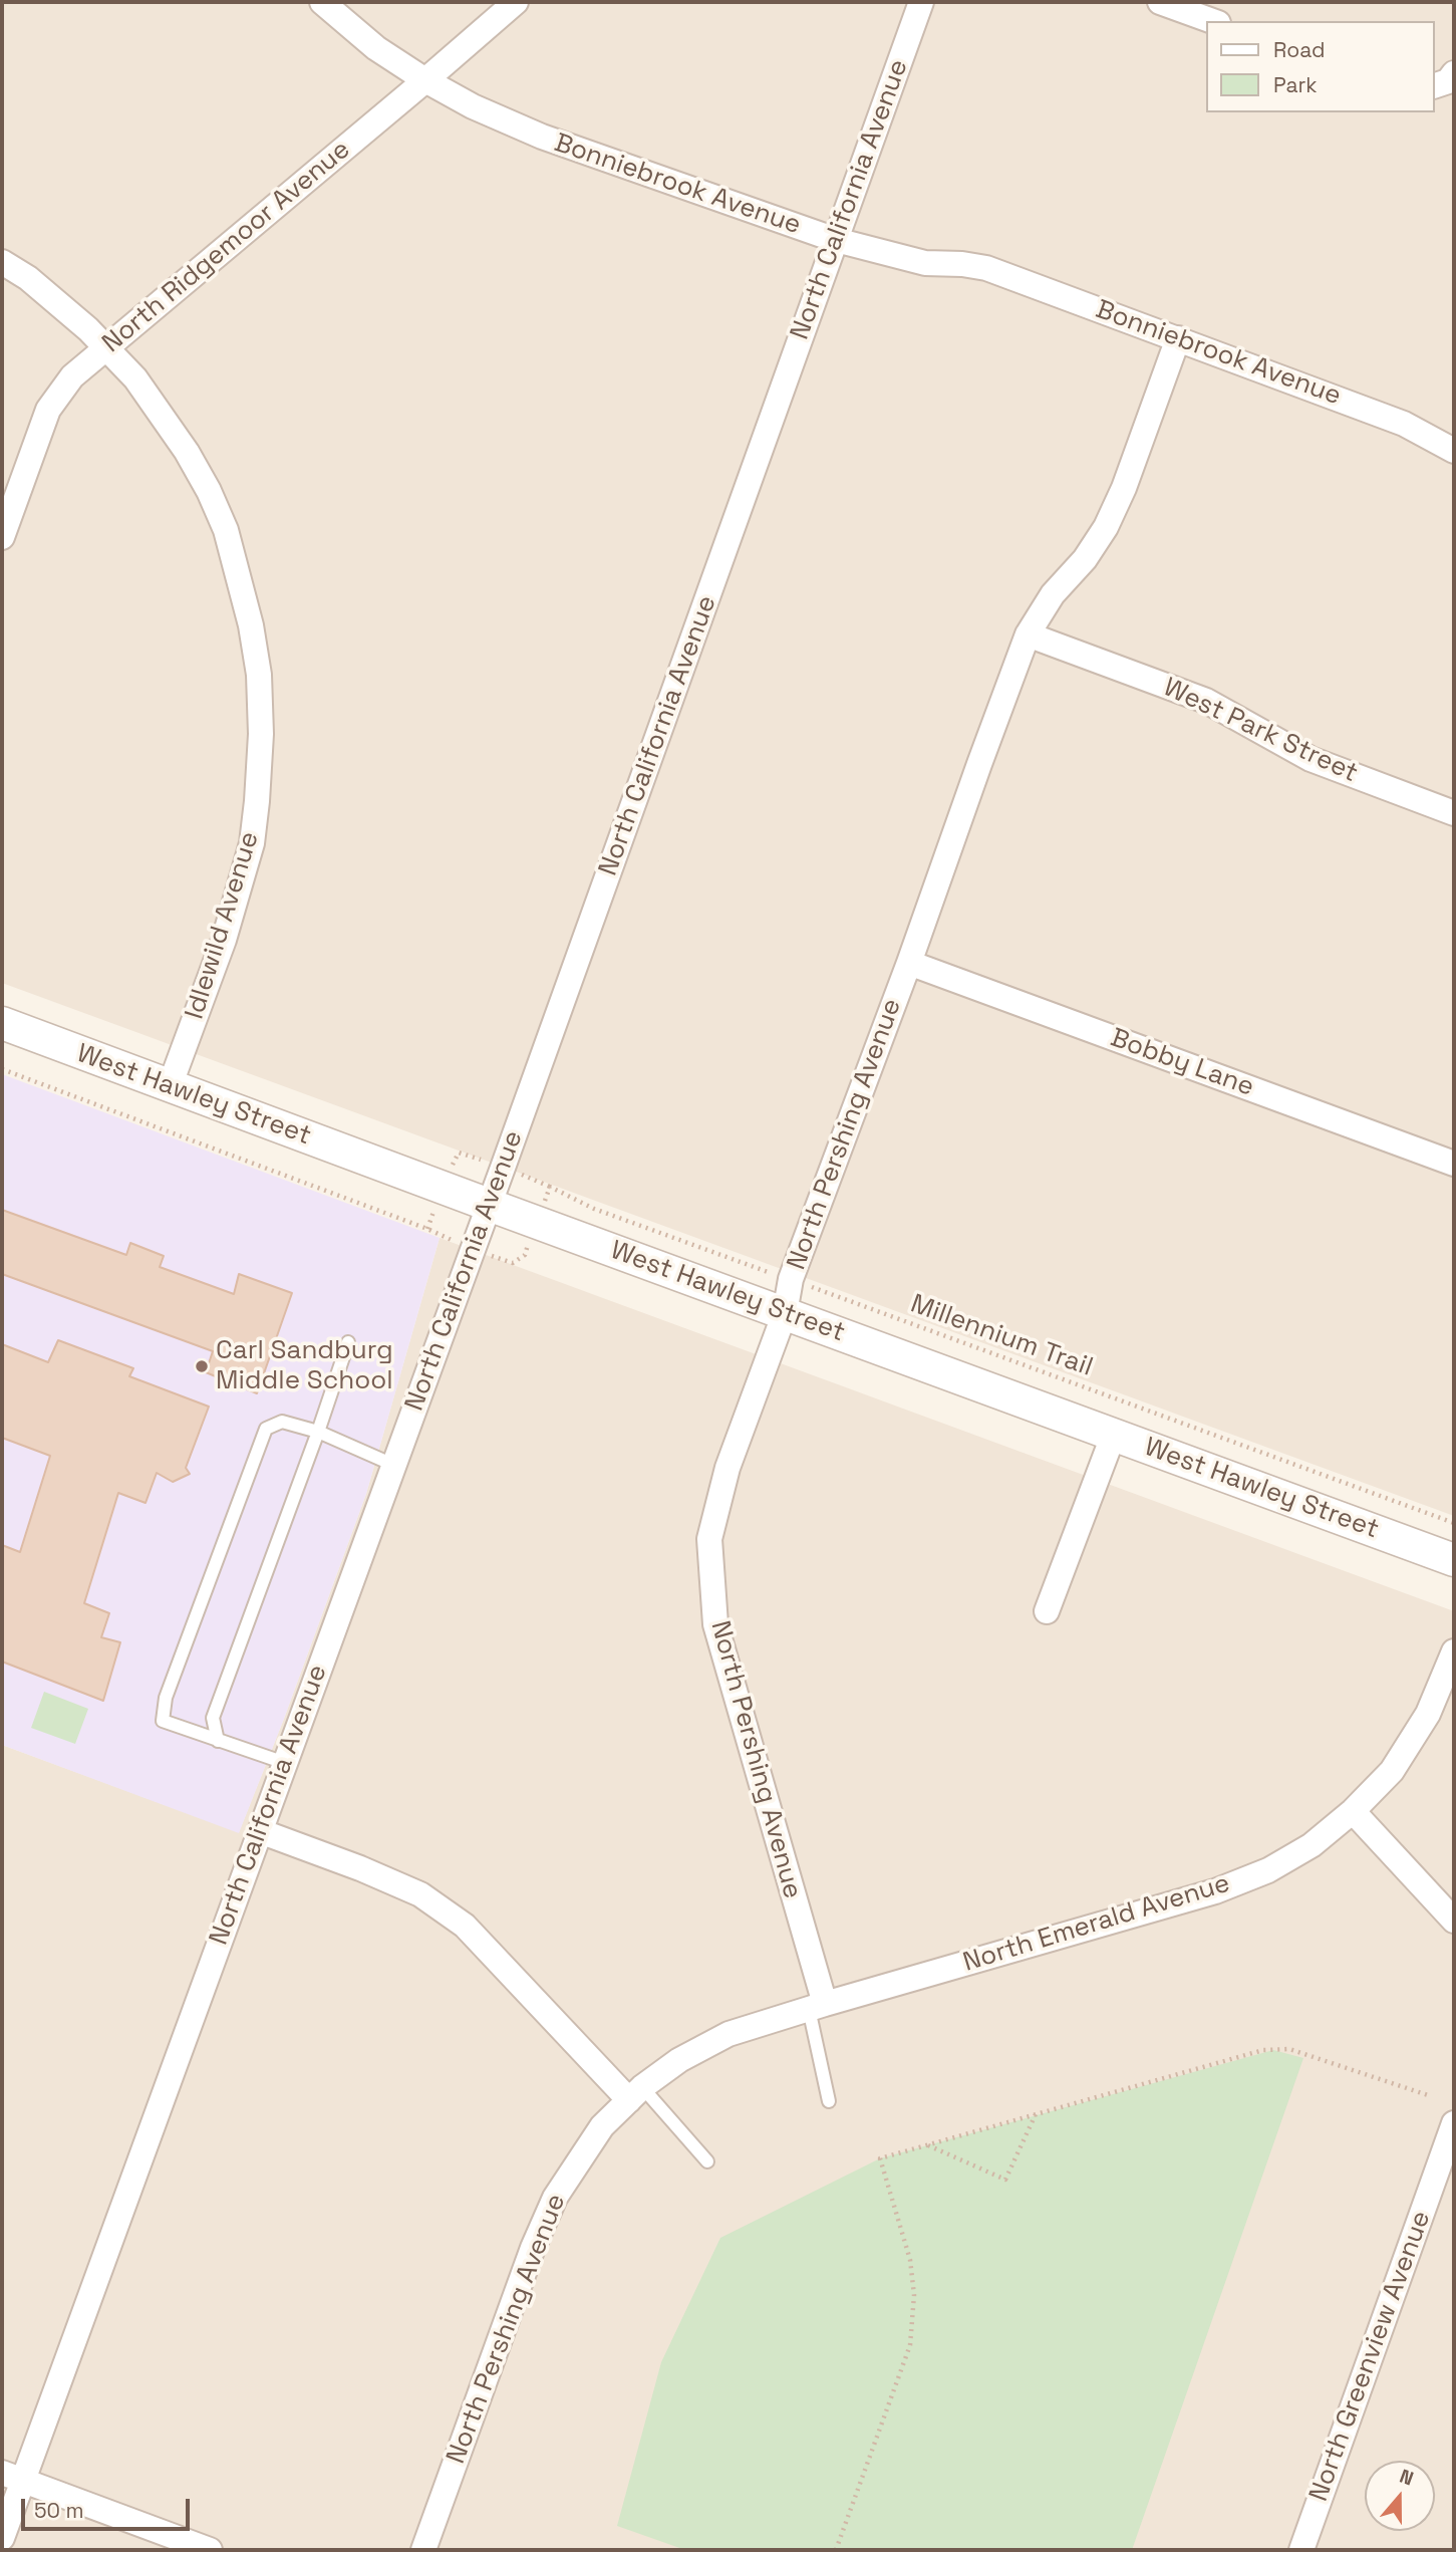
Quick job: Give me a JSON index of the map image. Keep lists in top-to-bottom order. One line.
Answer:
{"streets":{"street":["Bonniebrook Avenue","North California Avenue","North Ridgemoor Avenue","West Park Street","Idlewild Avenue","Bobby Lane","West Hawley Street","North Pershing Avenue","North Emerald Avenue","North Greenview Avenue"],"path":["Millennium Trail"]},"crossings":[["Bonniebrook Avenue","North California Avenue"],["Bonniebrook Avenue","North Ridgemoor Avenue"],["Bonniebrook Avenue","North Pershing Avenue"],["North California Avenue","West Hawley Street"],["North Ridgemoor Avenue","Idlewild Avenue"],["West Park Street","North Pershing Avenue"],["Idlewild Avenue","West Hawley Street"],["Bobby Lane","North Pershing Avenue"],["West Hawley Street","North Pershing Avenue"],["North Pershing Avenue","Millennium Trail"],["North Pershing Avenue","North Emerald Avenue"]],"places":["Carl Sandburg Middle School"],"legend":["Road","Park"],"scale_bar":"50 m","north":"top"}
